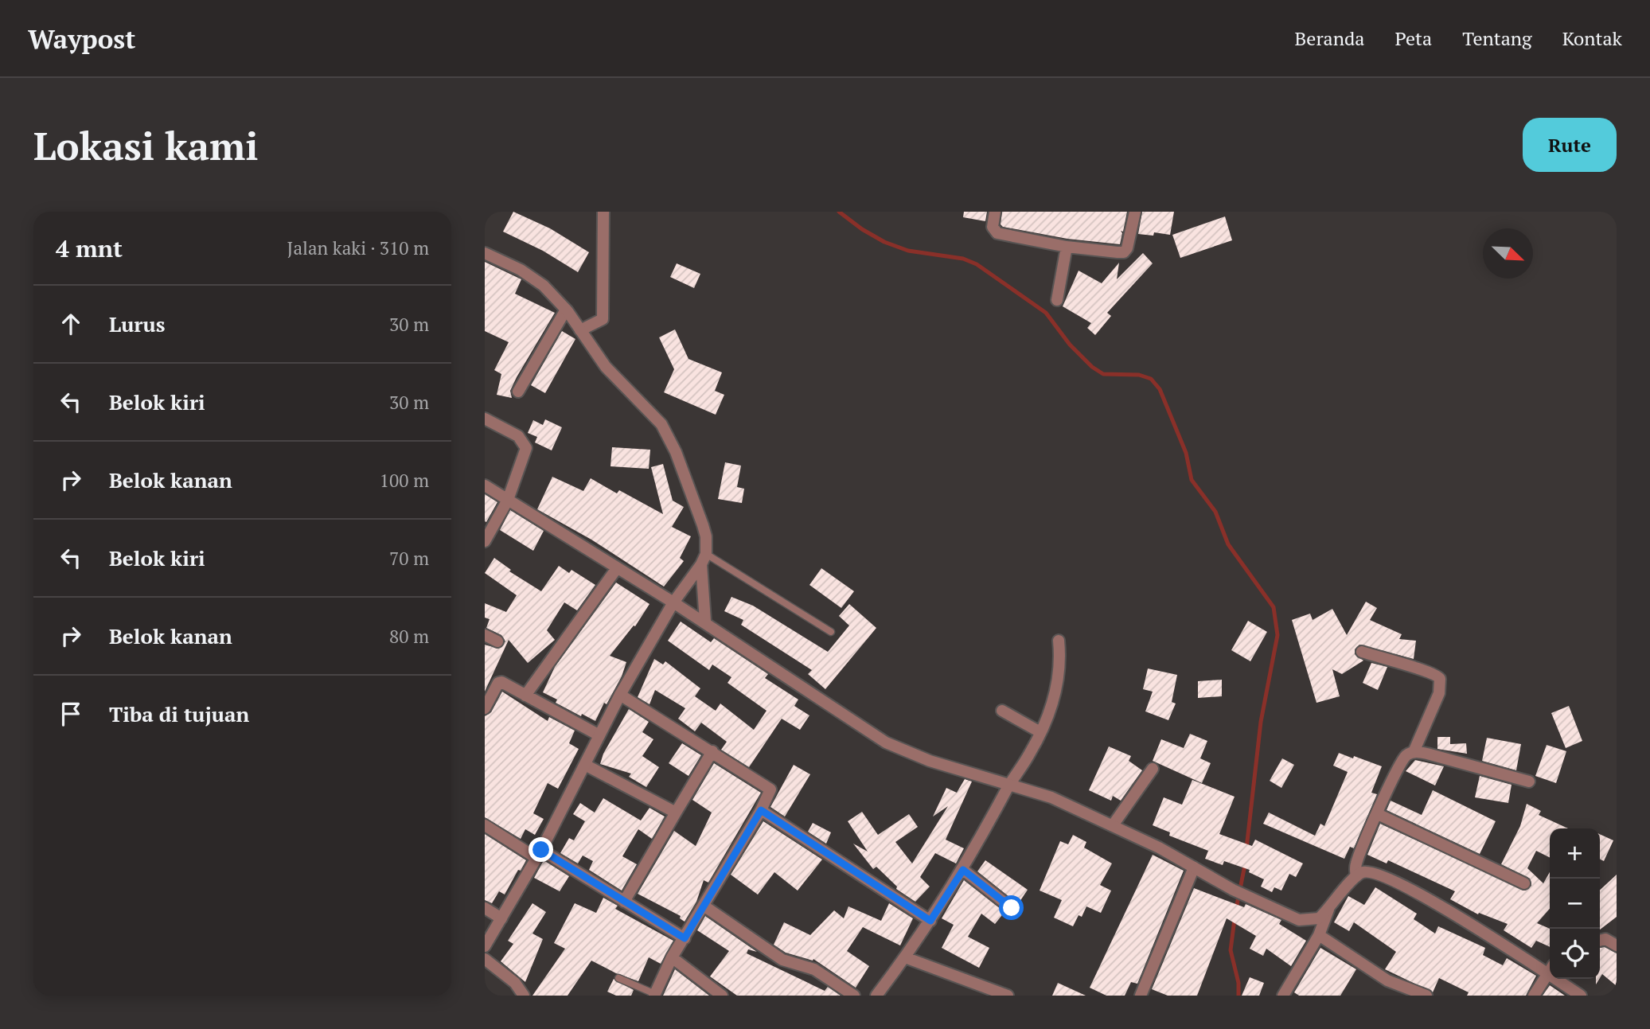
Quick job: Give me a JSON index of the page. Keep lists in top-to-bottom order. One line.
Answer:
{"north":"bottom right","page":{"header":"Waypost","nav":["Beranda","Peta","Tentang","Kontak"],"buttons":"Rute","title":"Lokasi kami","heading":["4 mnt","Jalan kaki · 310 m"],"list":[["Lurus","30 m"],["Belok kiri","30 m"],["Belok kanan","100 m"],["Belok kiri","70 m"],["Belok kanan","80 m"],"Tiba di tujuan"],"map_buttons":["+","−"]}}
